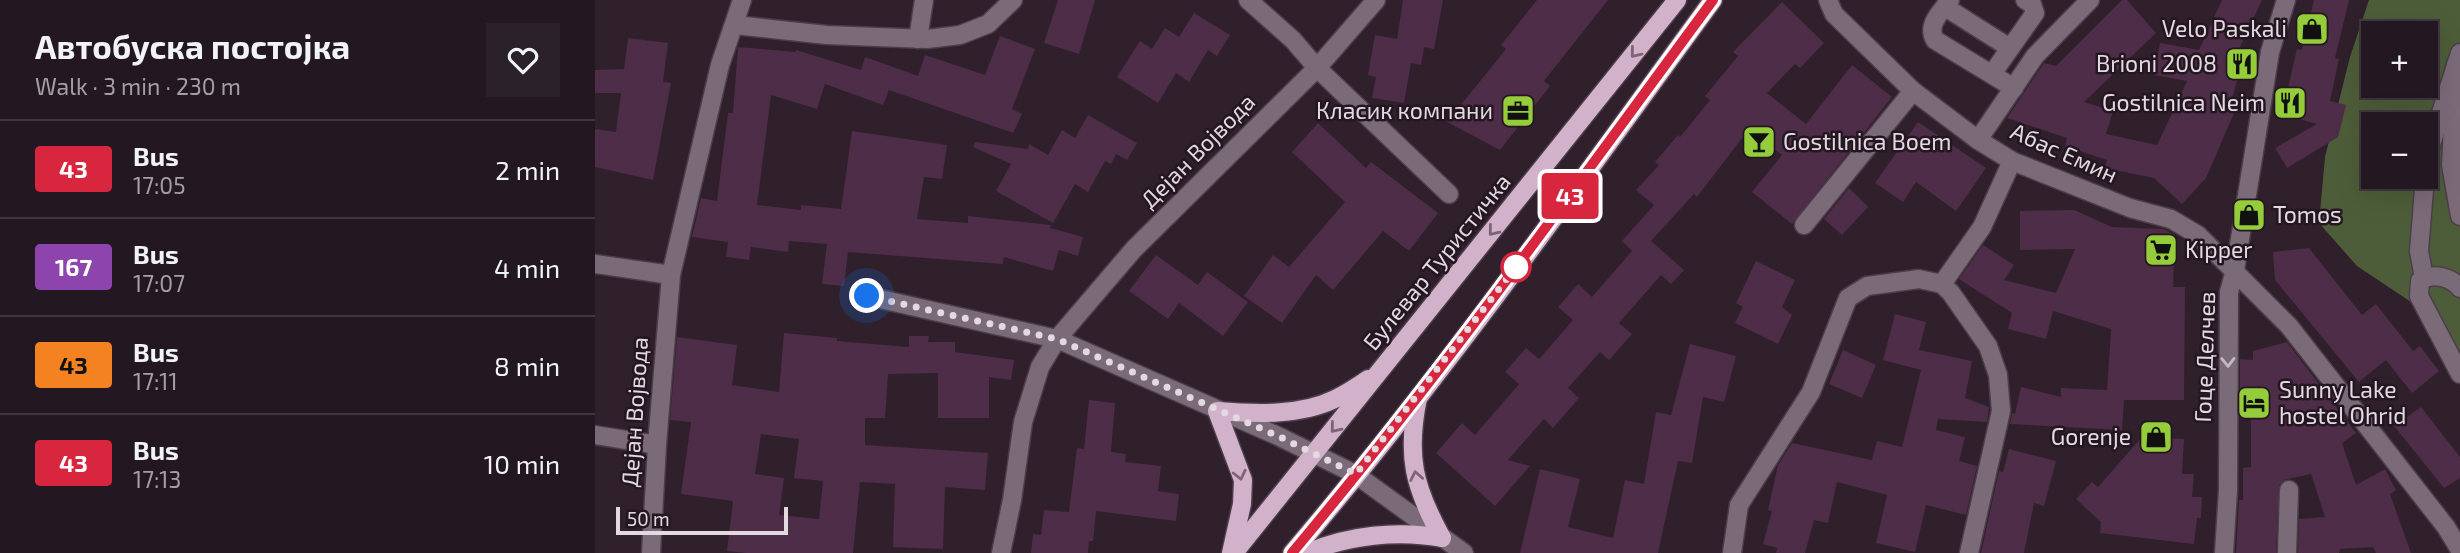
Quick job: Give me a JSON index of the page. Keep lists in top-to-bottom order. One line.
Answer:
{"streets":{"main road":["Булевар Туристичка"],"street":["Дејан Војвода","Абас Емин","Гоце Делчев"]},"crossings":[["Абас Емин","Гоце Делчев"]],"one_way":["Гоце Делчев"],"places":{"shop":["Velo Paskali","Tomos","Gorenje"],"restaurant":["Brioni 2008","Gostilnica Neim"],"office":["Класик компани"],"bar":["Gostilnica Boem"],"supermarket":["Kipper"],"hotel":["Sunny Lake hostel Ohrid"]},"lines":["bus line 43"],"scale_bar":"50 m","page":{"heading":["Автобуска постојка","Walk · 3 min · 230 m"],"on_map":"43","map_buttons":["+","−"],"list":[{"mark":"43","name":"Bus","note":"17:05","value":"2 min"},{"mark":"167","name":"Bus","note":"17:07","value":"4 min"},{"mark":"43","name":"Bus","note":"17:11","value":"8 min"},{"mark":"43","name":"Bus","note":"17:13","value":"10 min"}],"scale":"50 m"}}
